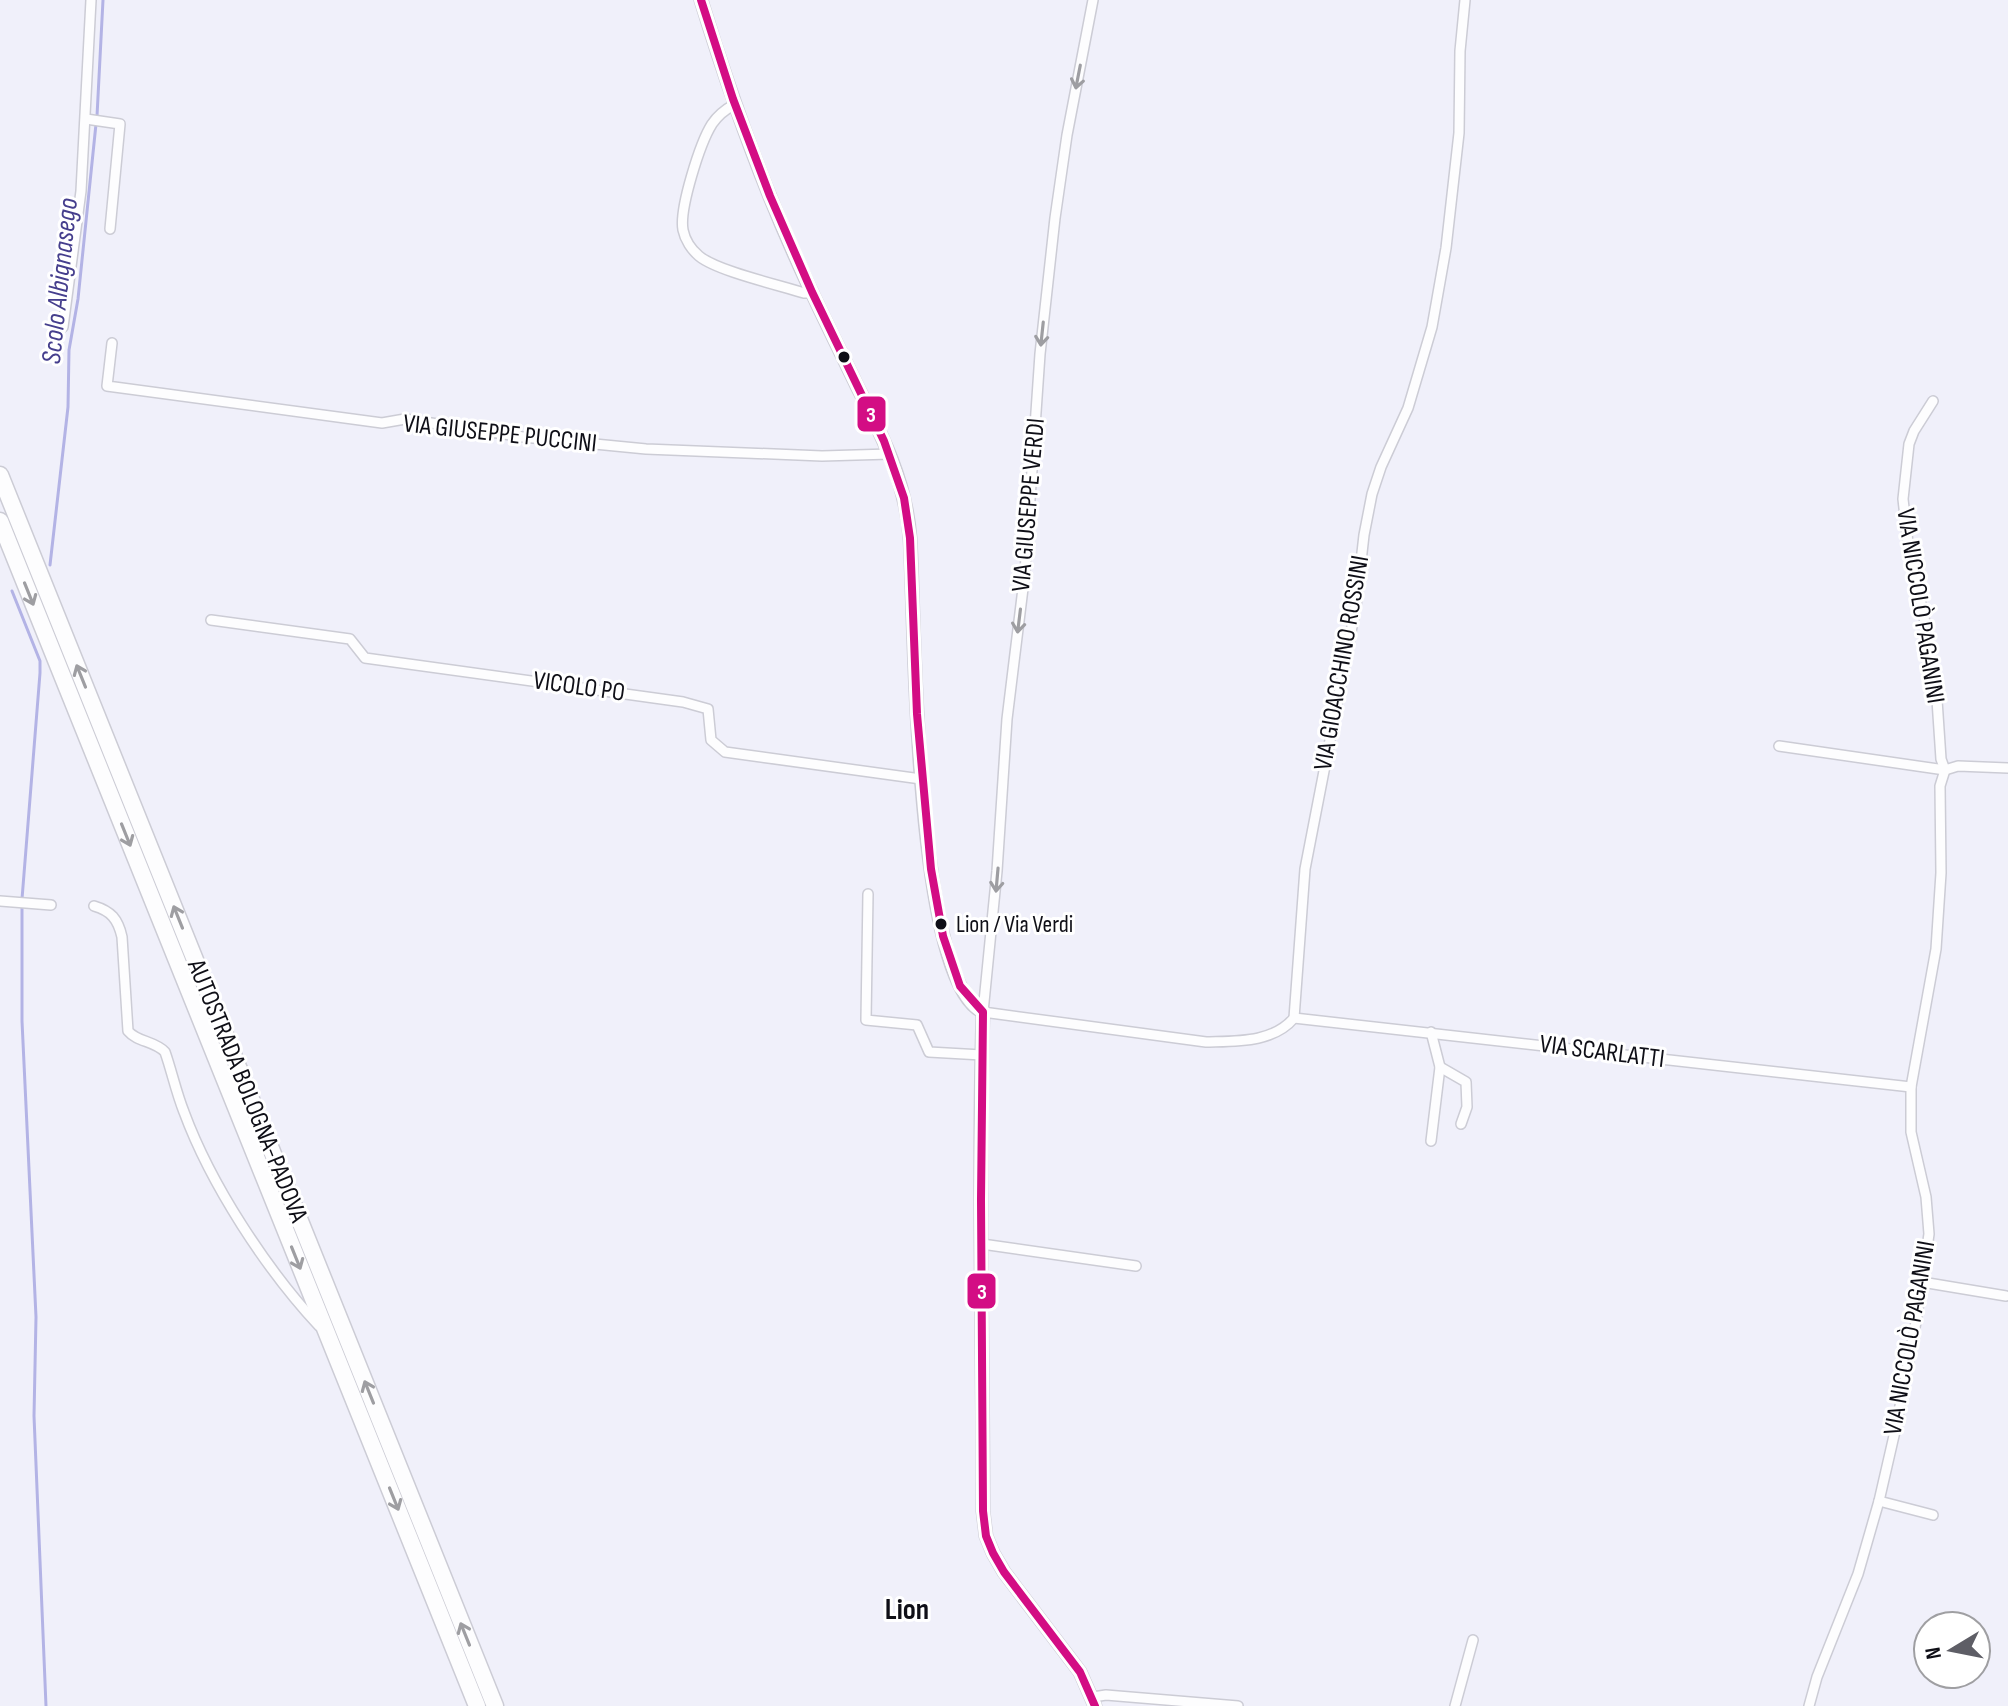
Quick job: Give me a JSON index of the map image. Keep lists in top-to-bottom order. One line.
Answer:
{"streets":{"highway":["AUTOSTRADA BOLOGNA-PADOVA"],"street":["VIA GIUSEPPE PUCCINI","VIA GIUSEPPE VERDI","VIA NICCOLÒ PAGANINI","VIA GIOACCHINO ROSSINI","VICOLO PO","VIA SCARLATTI"]},"crossings":[["VIA NICCOLÒ PAGANINI","VIA SCARLATTI"],["VIA GIOACCHINO ROSSINI","VIA SCARLATTI"]],"one_way":["VIA GIUSEPPE VERDI"],"districts":["Lion"],"water":["Scolo Albignasego"],"places":["Lion / Via Verdi"],"lines":["transit line 3"],"north":"left"}
